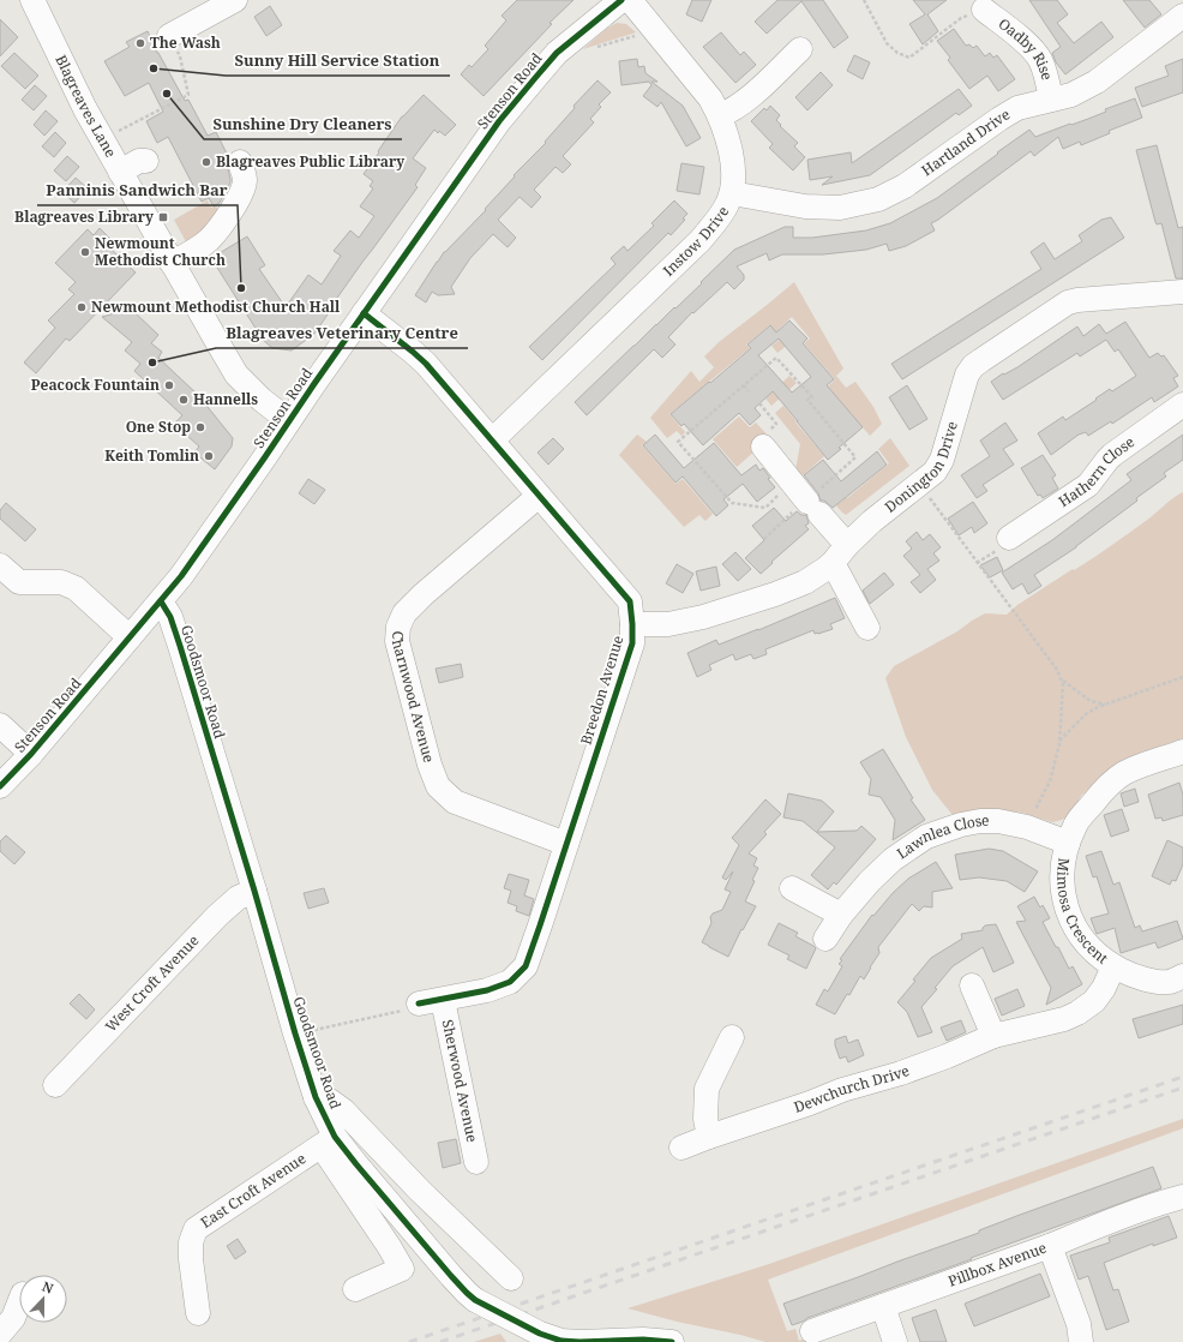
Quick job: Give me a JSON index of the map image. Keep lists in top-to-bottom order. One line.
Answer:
{"streets":{"street":["Oadby Rise","Stenson Road","Blagreaves Lane","Hartland Drive","Instow Drive","Donington Drive","Hathern Close","Goodsmoor Road","Breedon Avenue","Charnwood Avenue","Lawnlea Close","Mimosa Crescent","West Croft Avenue","Sherwood Avenue","Dewchurch Drive","East Croft Avenue","Pillbox Avenue"]},"crossings":[["Oadby Rise","Hartland Drive"],["Stenson Road","Blagreaves Lane"],["Stenson Road","Goodsmoor Road"],["Stenson Road","Breedon Avenue"],["Hartland Drive","Instow Drive"],["Instow Drive","Breedon Avenue"],["Donington Drive","Breedon Avenue"],["Goodsmoor Road","West Croft Avenue"],["Goodsmoor Road","East Croft Avenue"],["Breedon Avenue","Charnwood Avenue"],["Breedon Avenue","Sherwood Avenue"],["Lawnlea Close","Mimosa Crescent"],["Mimosa Crescent","Dewchurch Drive"]],"places":{"other":["The Wash","Sunny Hill Service Station","Sunshine Dry Cleaners","Blagreaves Public Library","Newmount Methodist Church","Panninis Sandwich Bar","Newmount Methodist Church Hall","Blagreaves Veterinary Centre","Peacock Fountain","Hannells","One Stop","Keith Tomlin"],"transit":["Blagreaves Library"]},"north":"top"}
